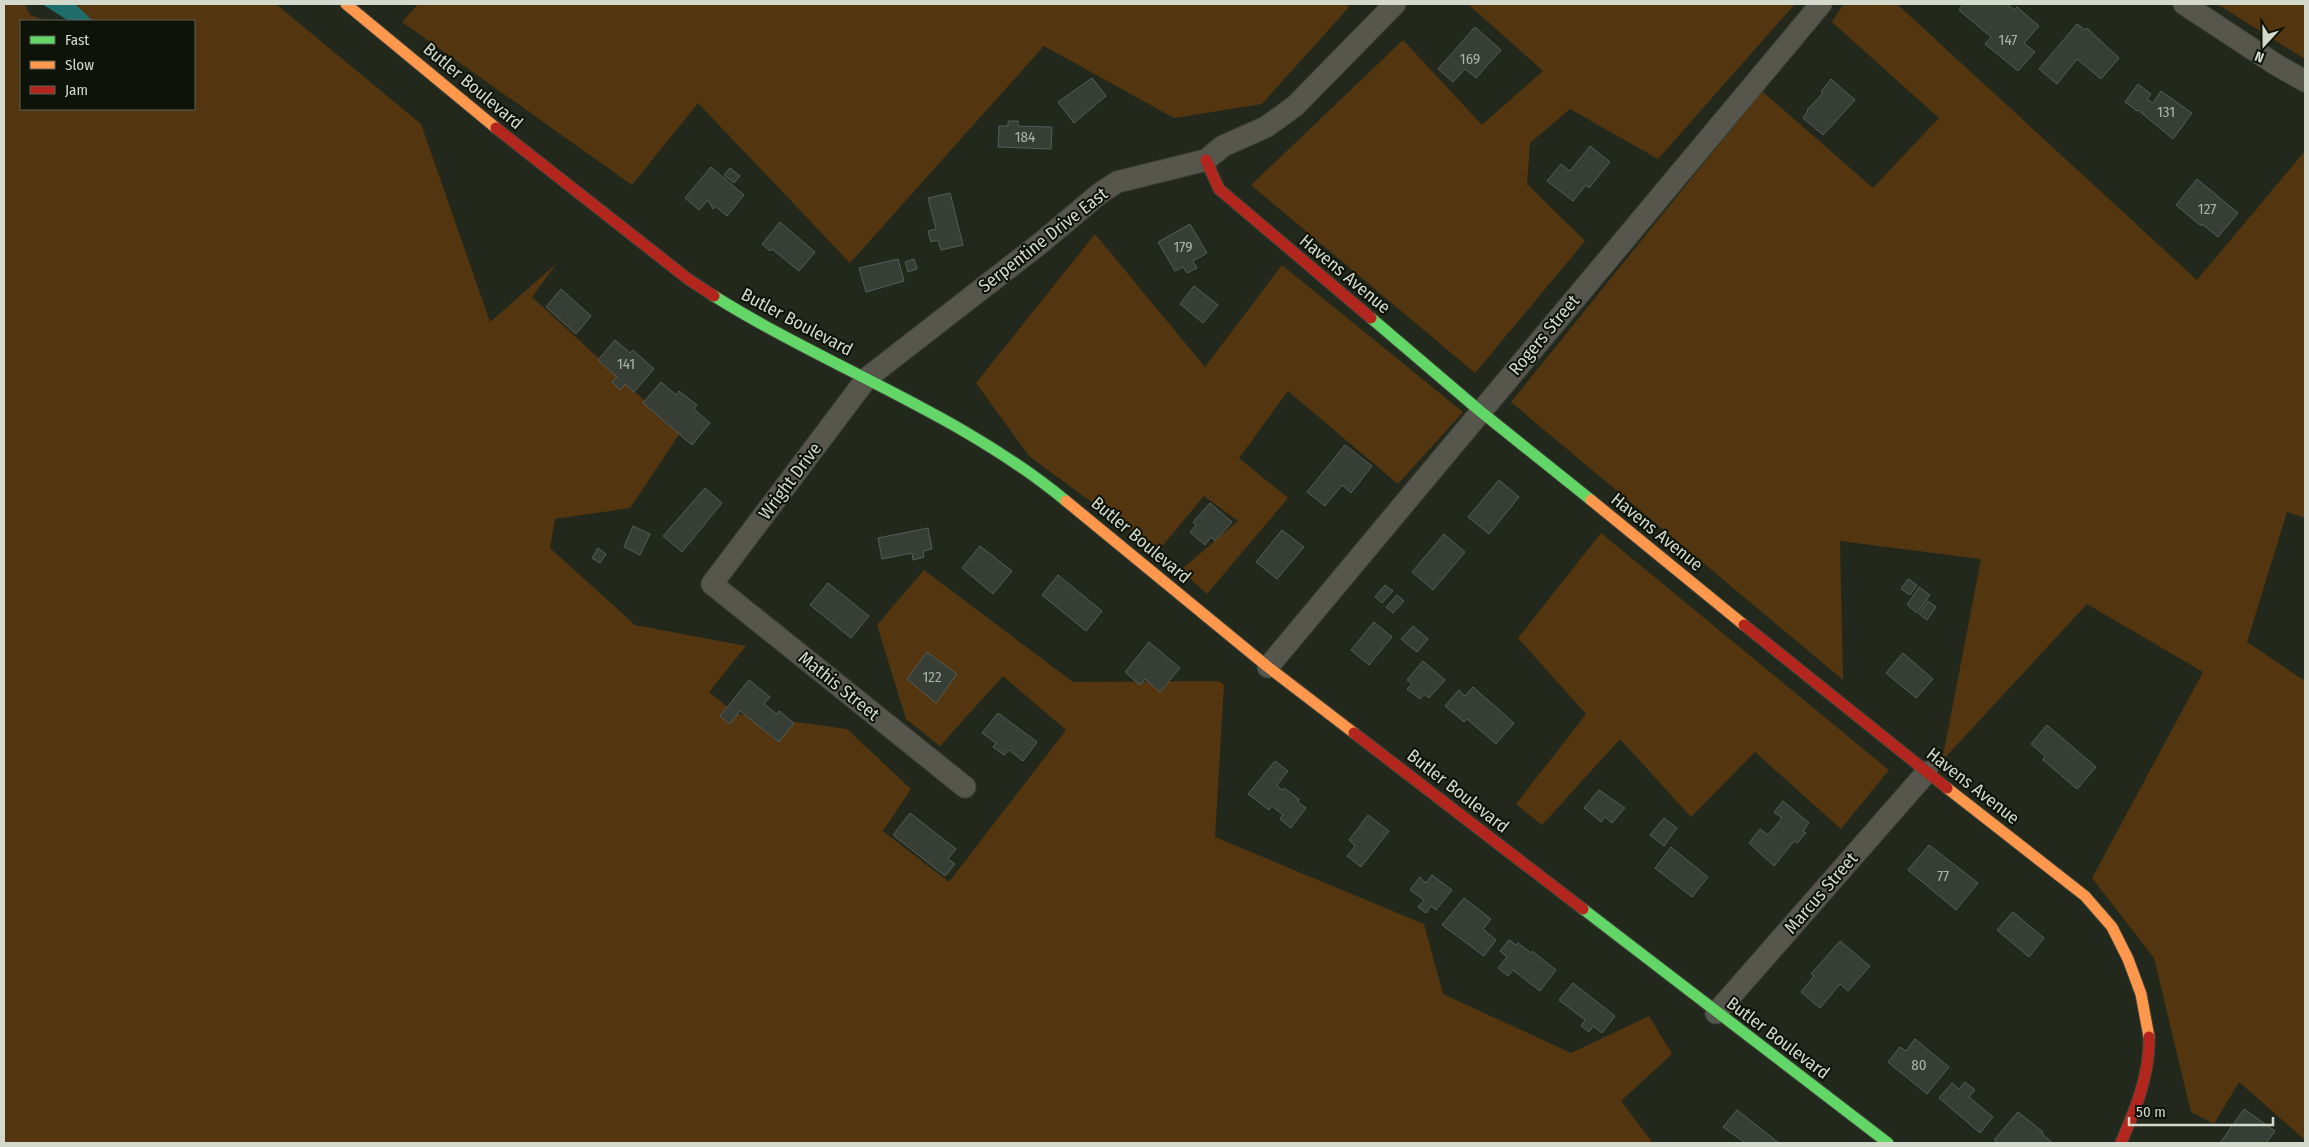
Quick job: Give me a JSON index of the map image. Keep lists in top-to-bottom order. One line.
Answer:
{"streets":{"street":["Butler Boulevard","Serpentine Drive East","Havens Avenue","Rogers Street","Wright Drive","Mathis Street","Marcus Street"]},"crossings":[["Butler Boulevard","Serpentine Drive East"],["Butler Boulevard","Rogers Street"],["Butler Boulevard","Wright Drive"],["Butler Boulevard","Marcus Street"],["Serpentine Drive East","Havens Avenue"],["Serpentine Drive East","Wright Drive"],["Havens Avenue","Rogers Street"],["Havens Avenue","Marcus Street"],["Wright Drive","Mathis Street"]],"house_numbers":["147","169","131","184","127","179","141","122","77","80"],"legend":["Fast","Slow","Jam"],"scale_bar":"50 m","north":"bottom"}
